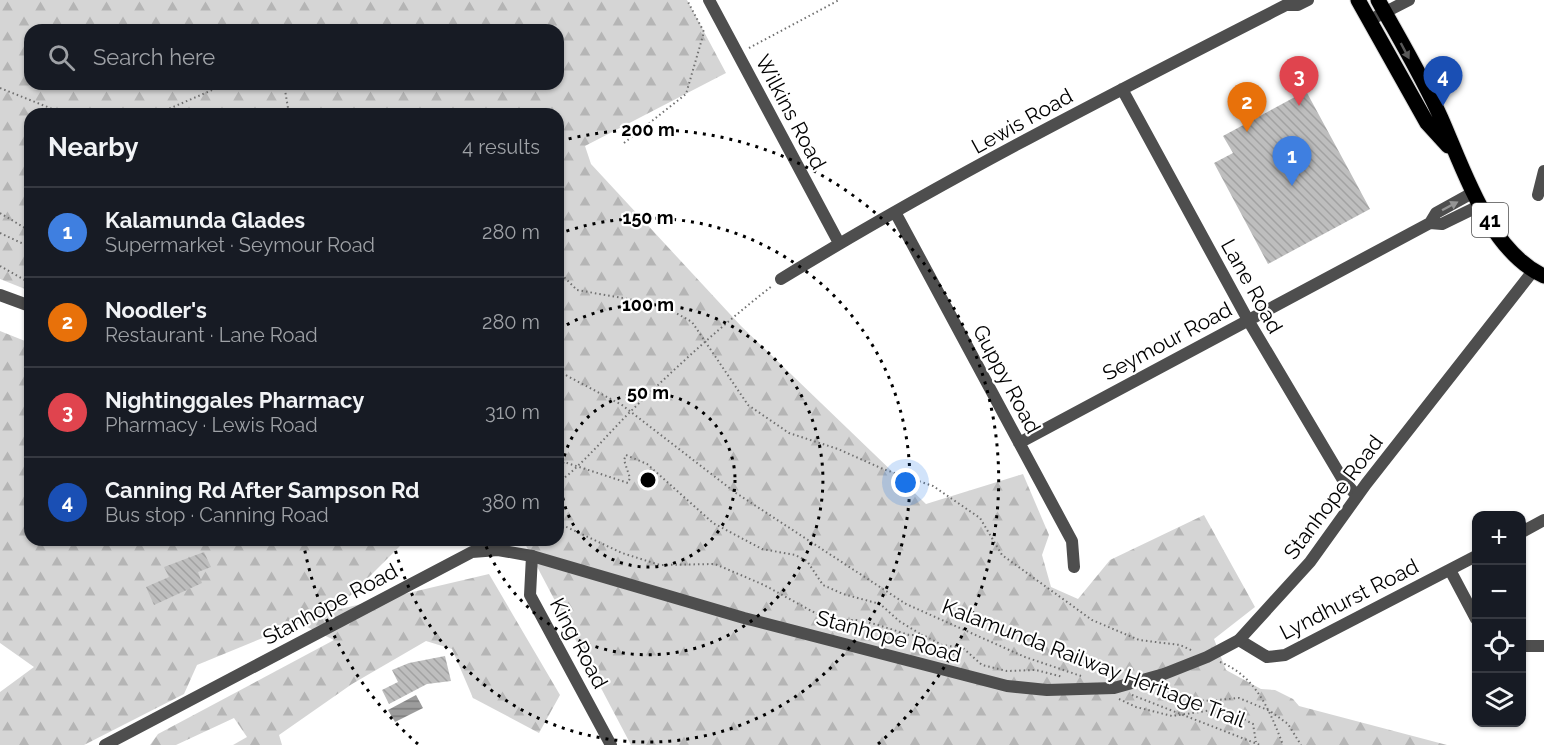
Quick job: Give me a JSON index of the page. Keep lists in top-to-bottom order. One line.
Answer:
{"streets":{"main road":["41"],"street":["Wilkins Road","Lewis Road","Lane Road","Seymour Road","Guppy Road","Stanhope Road","Lyndhurst Road","King Road"],"path":["Kalamunda Railway Heritage Trail"]},"crossings":[["Wilkins Road","Lewis Road"],["Lewis Road","Lane Road"],["Lewis Road","Guppy Road"],["41","Seymour Road"],["41","Stanhope Road"],["Lane Road","Seymour Road"],["Lane Road","Stanhope Road"],["Seymour Road","Guppy Road"],["Stanhope Road","Lyndhurst Road"],["Stanhope Road","King Road"],["Stanhope Road","Kalamunda Railway Heritage Trail"]],"page":{"search":"Search here","pins":["3","4","2","1"],"heading":["Nearby","4 results"],"list":[{"mark":"1","name":"Kalamunda Glades","note":"Supermarket · Seymour Road","value":"280 m"},{"mark":"2","name":"Noodler's","note":"Restaurant · Lane Road","value":"280 m"},{"mark":"3","name":"Nightinggales Pharmacy","note":"Pharmacy · Lewis Road","value":"310 m"},{"mark":"4","name":"Canning Rd After Sampson Rd","note":"Bus stop · Canning Road","value":"380 m"}],"map_buttons":["+","−"]},"rings":["200 m","150 m","100 m","50 m"]}
